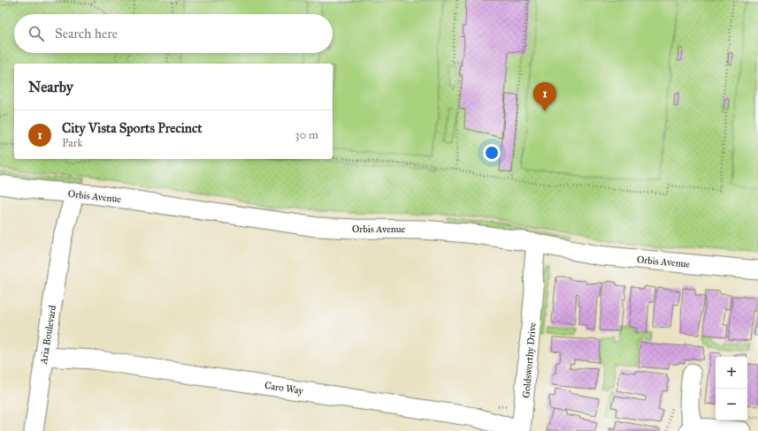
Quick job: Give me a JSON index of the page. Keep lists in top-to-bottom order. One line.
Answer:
{"streets":{"street":["Orbis Avenue","Aria Boulevard","Goldsworthy Drive","Caro Way"]},"crossings":[["Orbis Avenue","Aria Boulevard"],["Orbis Avenue","Goldsworthy Drive"],["Aria Boulevard","Caro Way"],["Goldsworthy Drive","Caro Way"]],"page":{"search":"Search here","heading":"Nearby","pins":"1","list":[{"mark":"1","name":"City Vista Sports Precinct","note":"Park","value":"30 m"}],"map_buttons":["+","−"]}}
